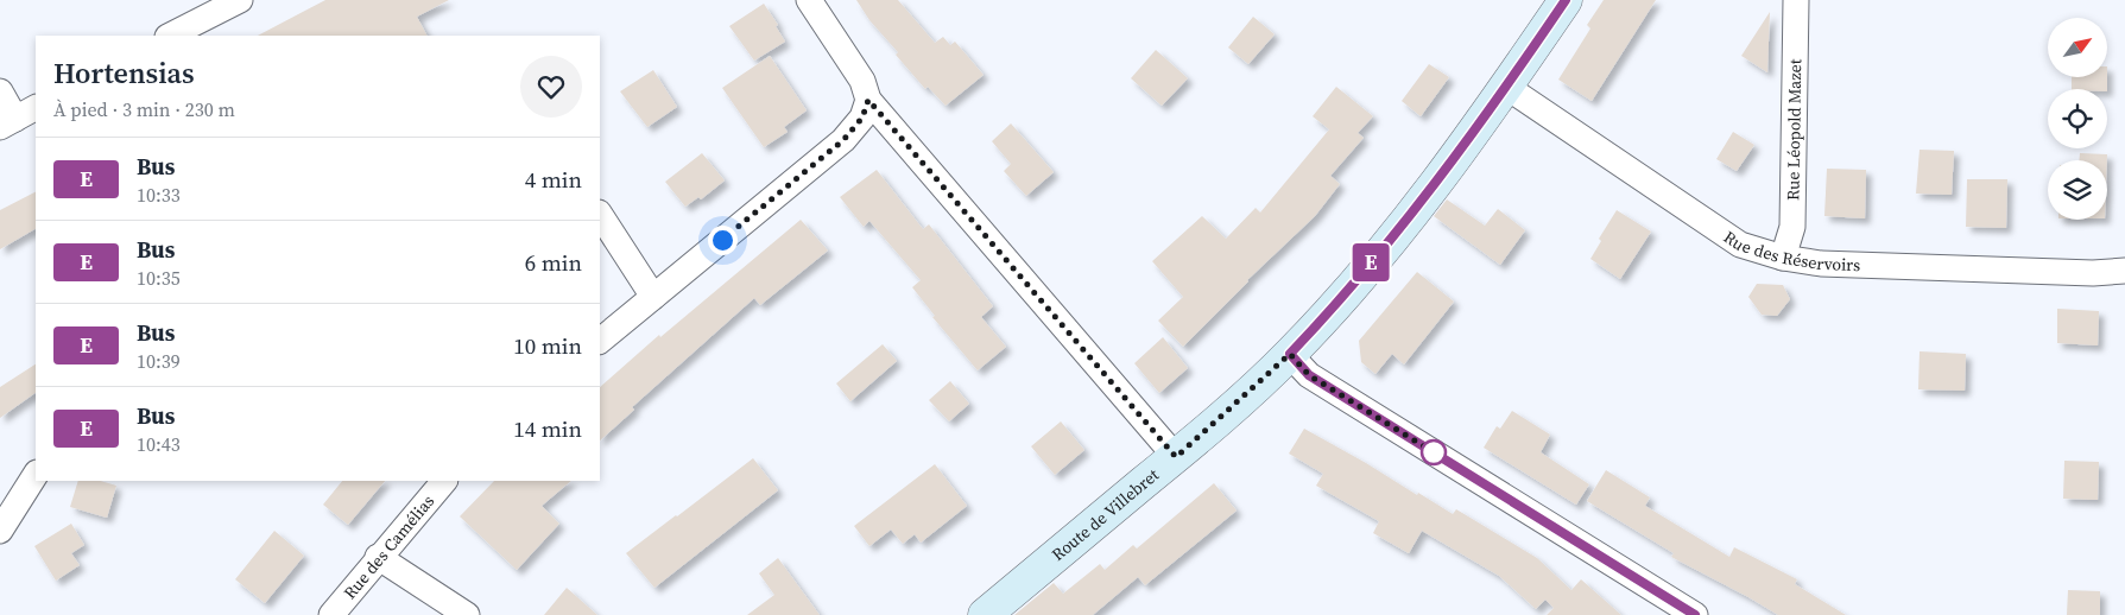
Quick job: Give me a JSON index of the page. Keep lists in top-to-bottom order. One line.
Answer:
{"streets":{"main road":["Route de Villebret"],"street":["Rue Léopold Mazet","Rue des Réservoirs","Rue des Camélias"]},"crossings":[["Rue Léopold Mazet","Rue des Réservoirs"],["Rue des Réservoirs","Route de Villebret"]],"lines":["bus line E"],"north":"top right","page":{"on_map":"E","heading":["Hortensias","À pied · 3 min · 230 m"],"list":[{"mark":"E","name":"Bus","note":"10:33","value":"4 min"},{"mark":"E","name":"Bus","note":"10:35","value":"6 min"},{"mark":"E","name":"Bus","note":"10:39","value":"10 min"},{"mark":"E","name":"Bus","note":"10:43","value":"14 min"}]}}
